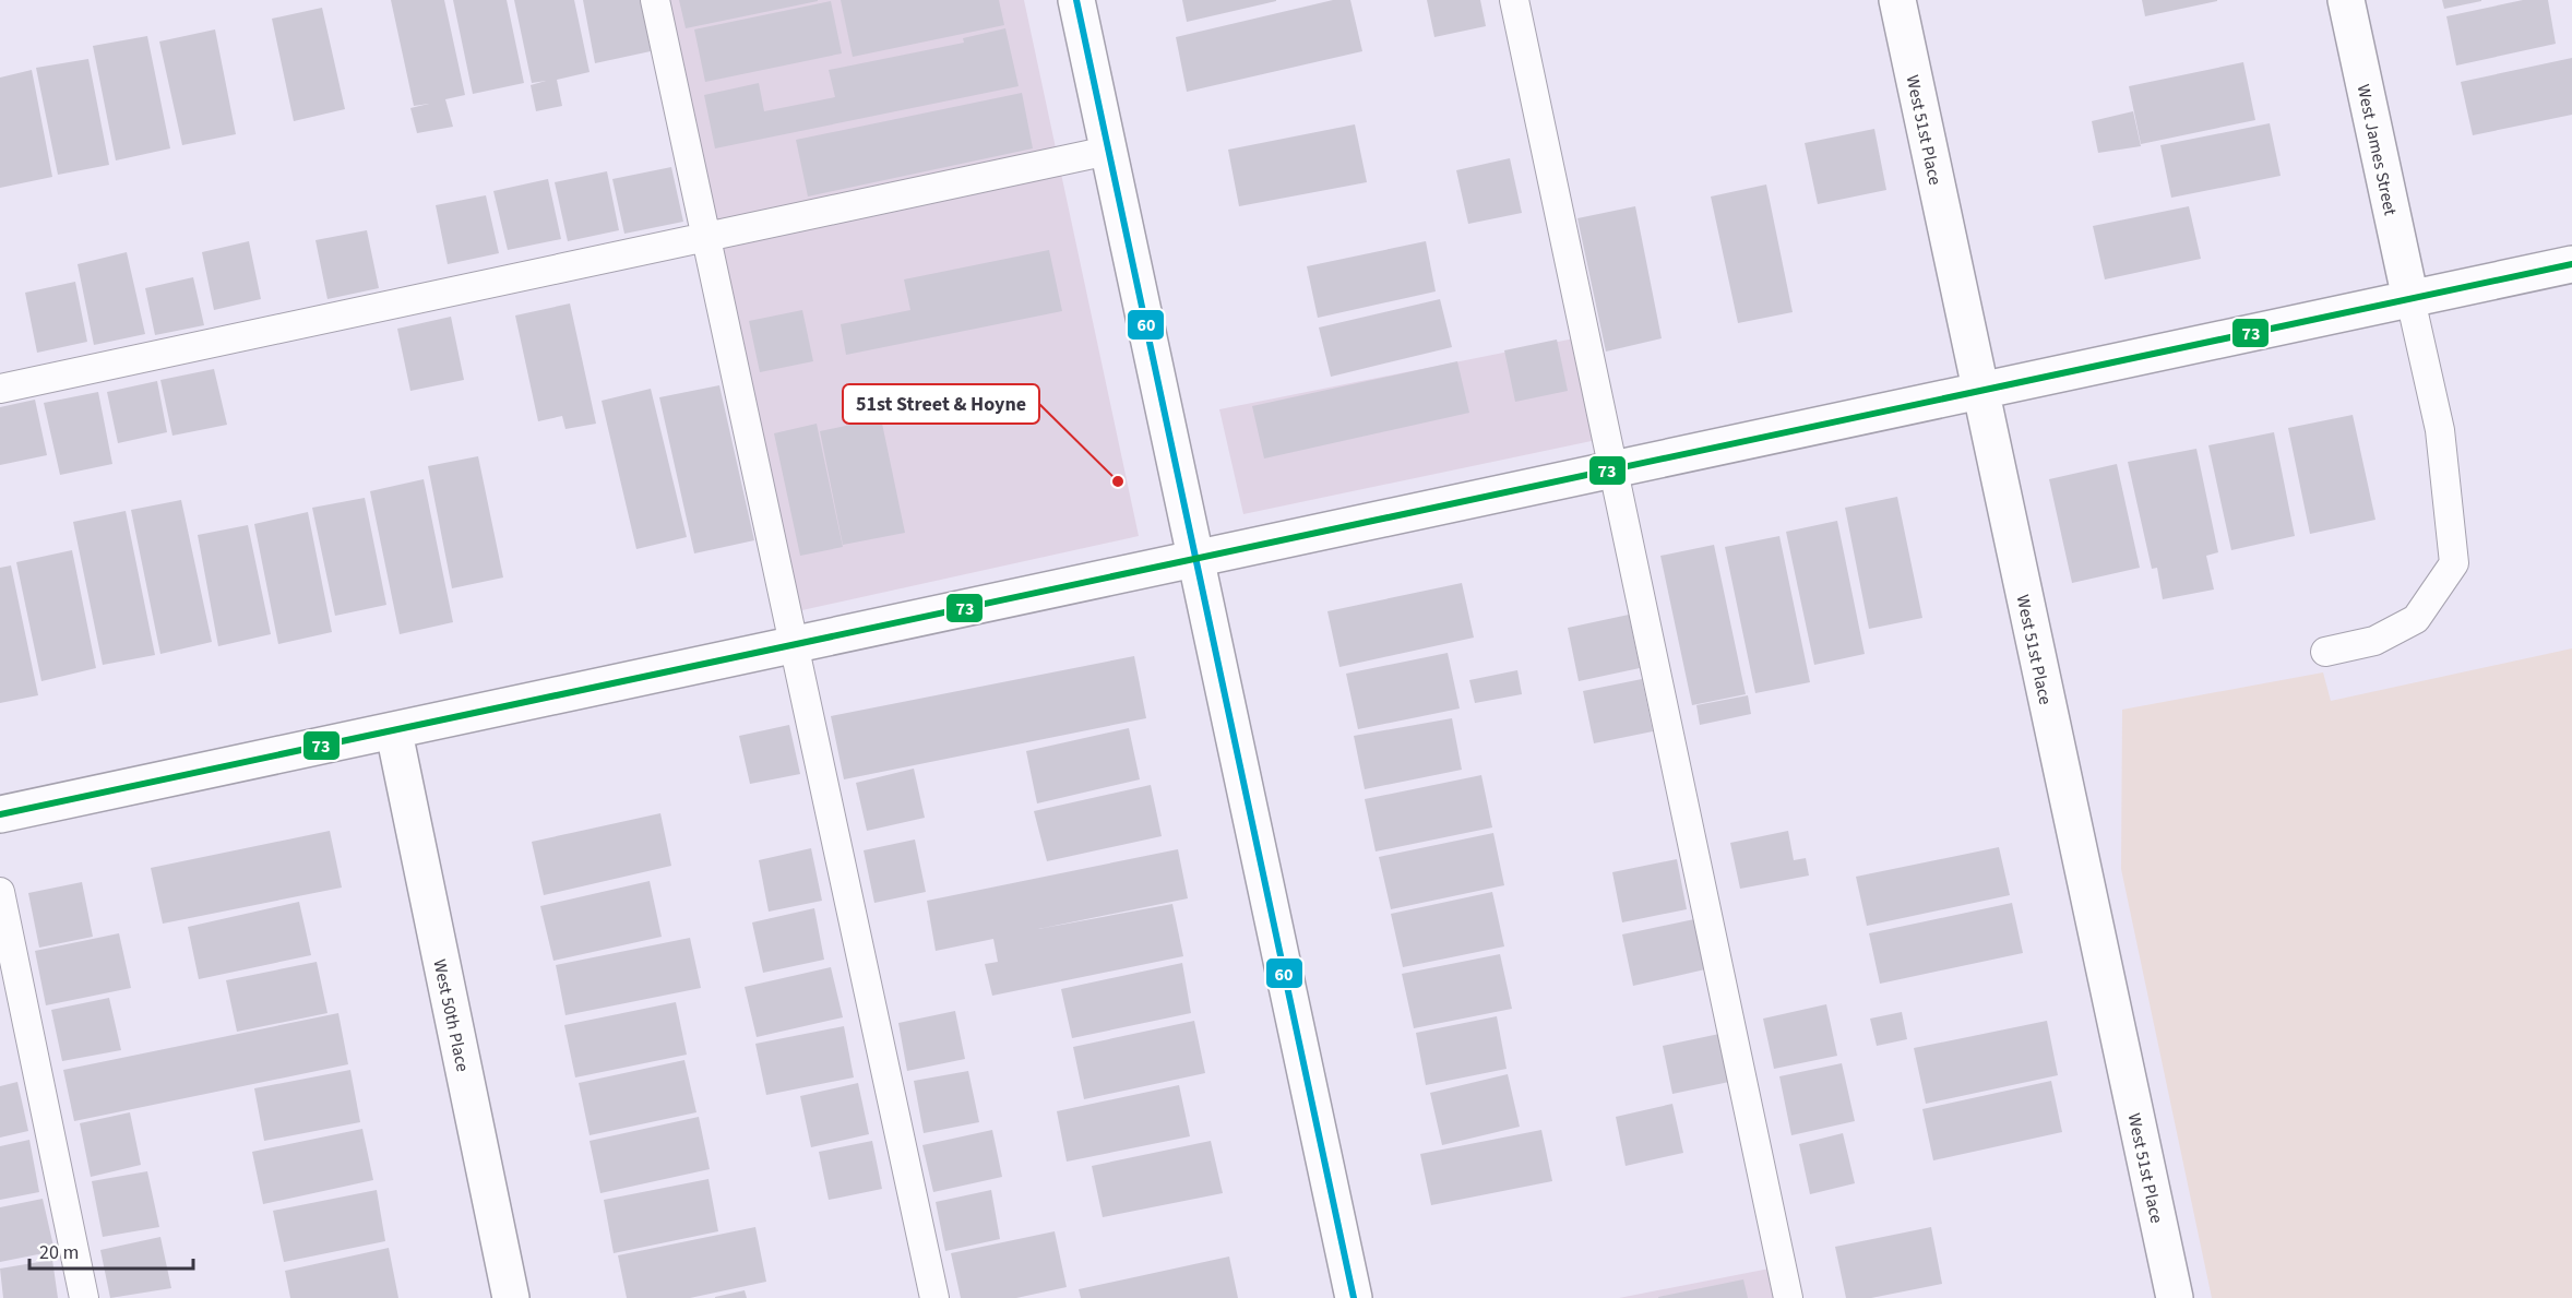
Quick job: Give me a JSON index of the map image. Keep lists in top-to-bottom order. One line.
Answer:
{"streets":{"street":["West 51st Place","West James Street","West 50th Place"]},"places":["51st Street & Hoyne"],"lines":["transit line 60","transit line 73"],"scale_bar":"20 m"}
